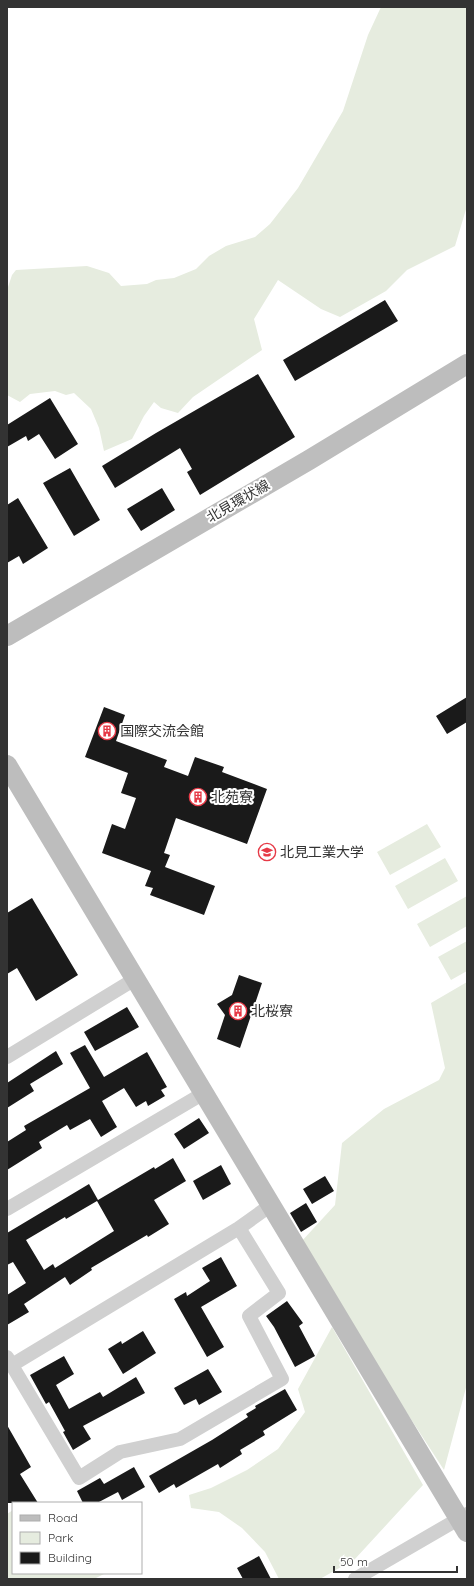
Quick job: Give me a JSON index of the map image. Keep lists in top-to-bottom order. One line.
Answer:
{"streets":{"street":["北見環状線"]},"places":{"building":["国際交流会館","北苑寮","北桜寮"],"school or university":["北見工業大学"]},"legend":["Road","Park","Building"],"scale_bar":"50 m"}
